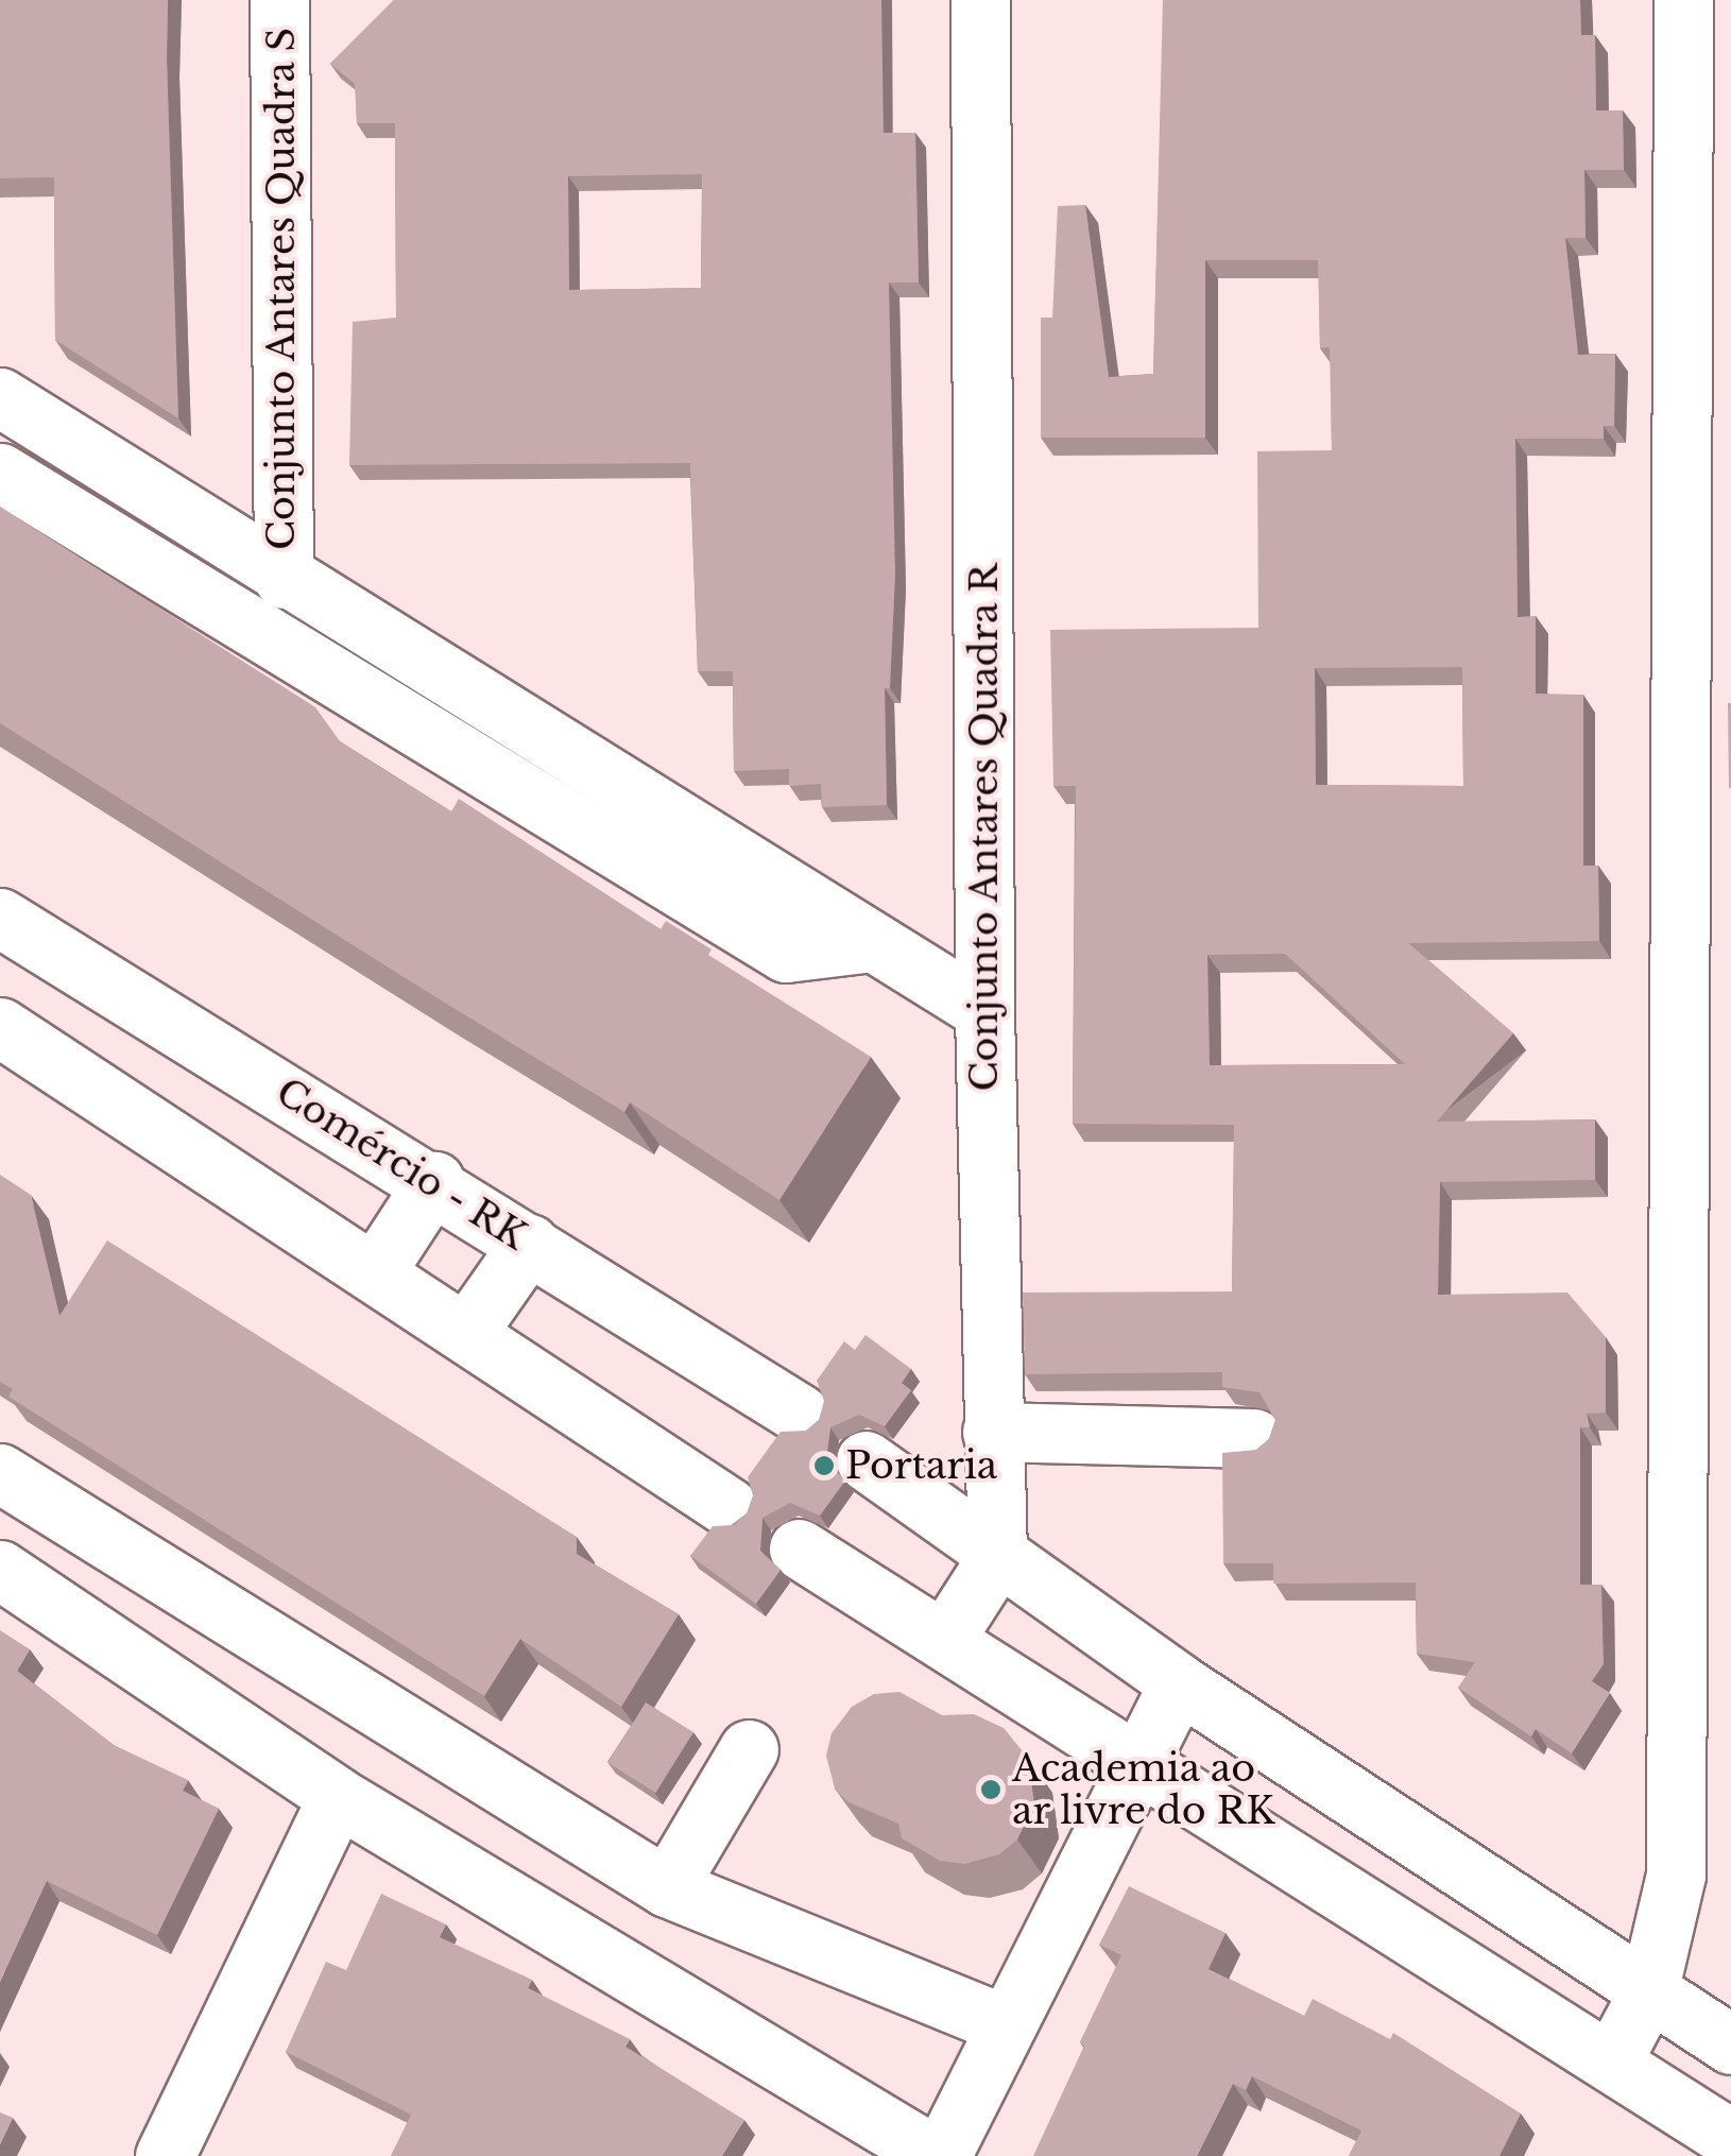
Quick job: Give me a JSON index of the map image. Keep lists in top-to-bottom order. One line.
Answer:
{"streets":{"street":["Conjunto Antares Quadra S","Conjunto Antares Quadra R","Comércio - RK"]},"places":["Portaria","Academia ao ar livre do RK"]}
